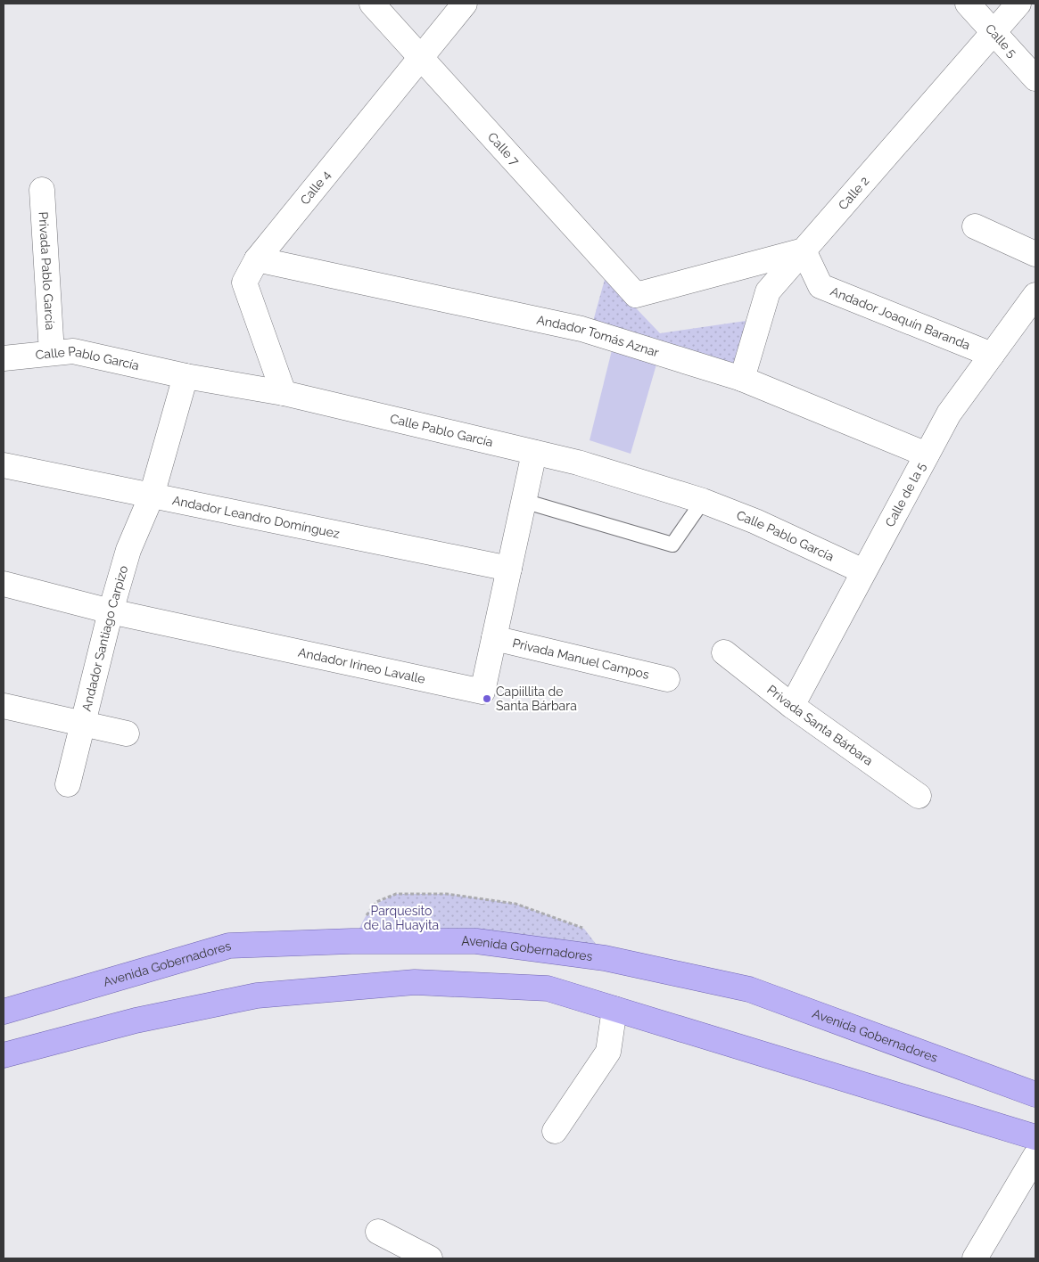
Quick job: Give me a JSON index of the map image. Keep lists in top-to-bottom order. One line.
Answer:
{"streets":{"main road":["Avenida Gobernadores"],"street":["Calle 5","Calle 7","Calle 4","Calle 2","Privada Pablo García","Andador Joaquín Baranda","Andador Tomás Aznar","Calle Pablo García","Calle de la 5","Andador Leandro Domínguez","Andador Santiago Carpizo","Privada Manuel Campos","Andador Irineo Lavalle","Privada Santa Bárbara"]},"crossings":[["Calle 5","Calle 2"],["Calle 7","Calle 4"],["Calle 7","Calle 2"],["Calle 7","Andador Joaquín Baranda"],["Calle 4","Andador Tomás Aznar"],["Calle 4","Calle Pablo García"],["Calle 2","Andador Joaquín Baranda"],["Calle 2","Andador Tomás Aznar"],["Privada Pablo García","Calle Pablo García"],["Andador Joaquín Baranda","Calle de la 5"],["Andador Tomás Aznar","Calle de la 5"],["Calle Pablo García","Calle de la 5"],["Calle Pablo García","Andador Santiago Carpizo"],["Calle Pablo García","Andador Irineo Lavalle"],["Calle de la 5","Privada Santa Bárbara"],["Andador Leandro Domínguez","Andador Santiago Carpizo"],["Andador Leandro Domínguez","Andador Irineo Lavalle"],["Andador Santiago Carpizo","Andador Irineo Lavalle"],["Privada Manuel Campos","Andador Irineo Lavalle"]],"parks":["Parquesito de la Huayita"],"places":["Capiillita de Santa Bárbara"]}
